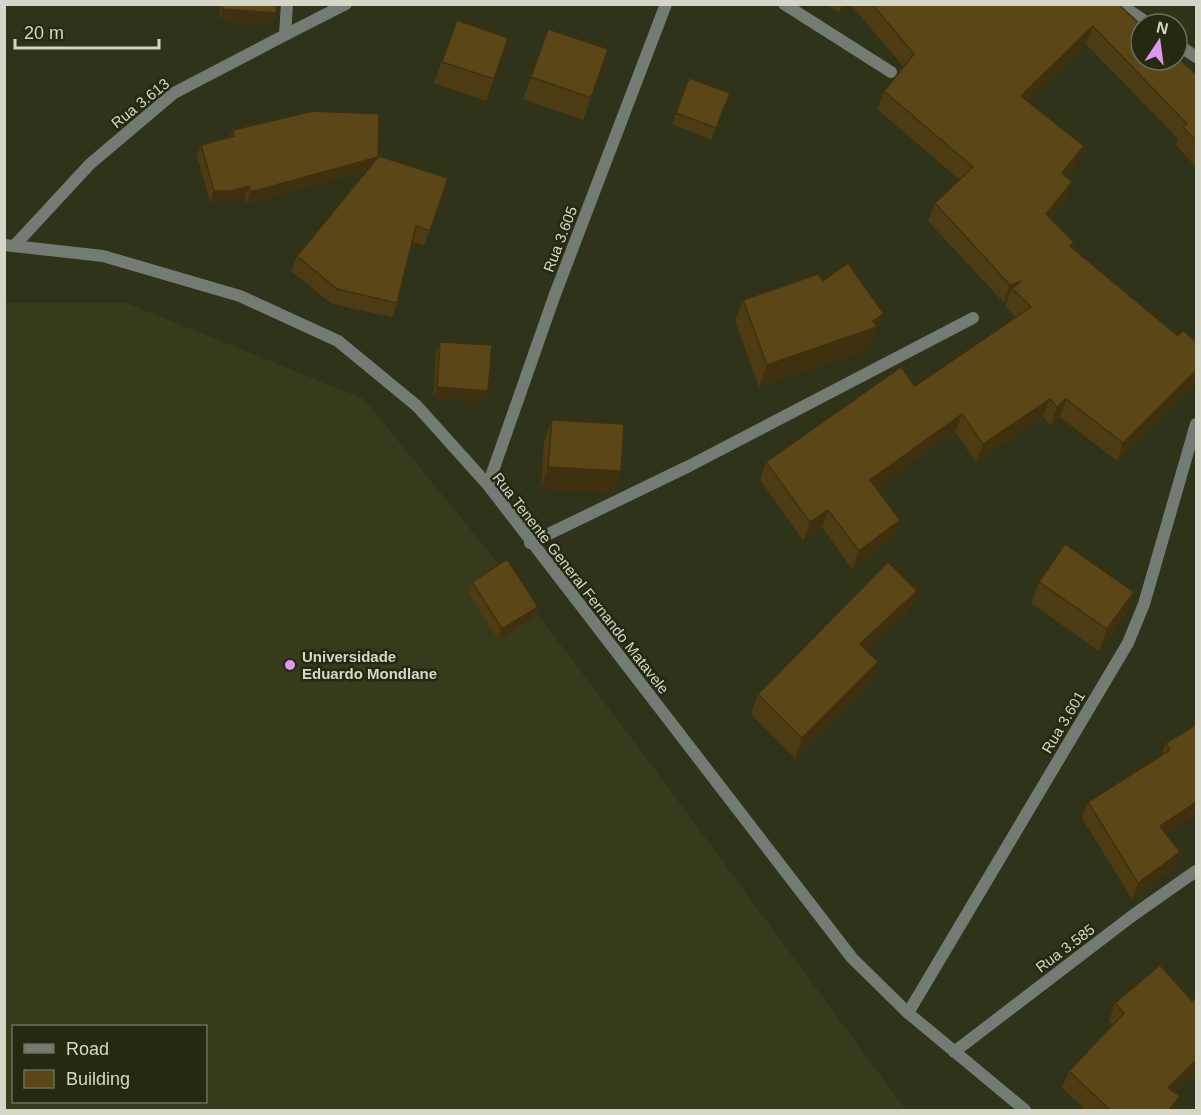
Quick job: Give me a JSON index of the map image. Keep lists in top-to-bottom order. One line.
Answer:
{"streets":{"street":["Rua 3.613","Rua 3.605","Rua Tenente General Fernando Matavele","Rua 3.601","Rua 3.585"]},"crossings":[["Rua 3.613","Rua Tenente General Fernando Matavele"],["Rua 3.605","Rua Tenente General Fernando Matavele"],["Rua Tenente General Fernando Matavele","Rua 3.601"],["Rua Tenente General Fernando Matavele","Rua 3.585"]],"places":["Universidade Eduardo Mondlane"],"legend":["Road","Building"],"scale_bar":"20 m","north":"top"}
